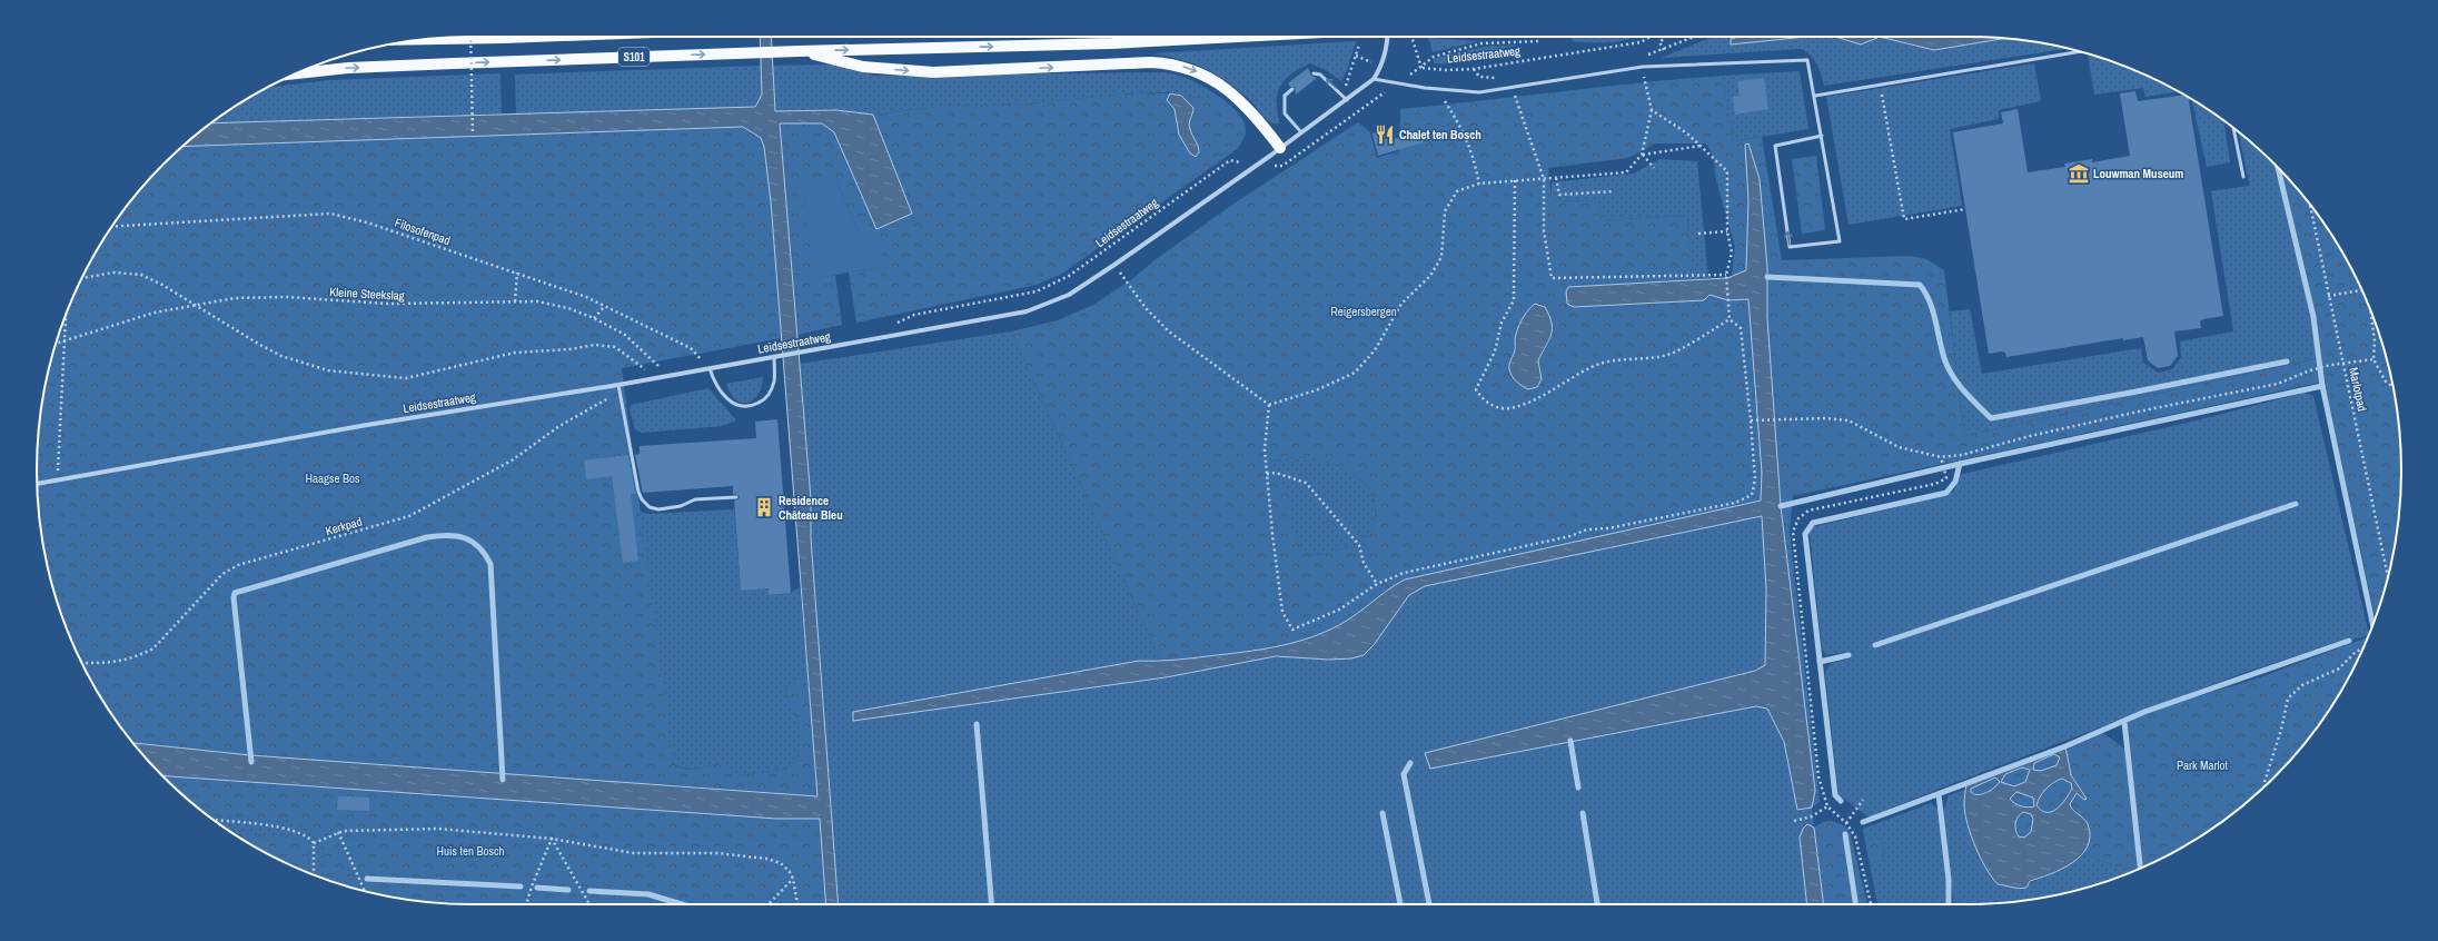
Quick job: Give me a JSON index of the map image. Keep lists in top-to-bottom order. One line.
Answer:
{"streets":{"main road":["S101"],"street":["Leidsestraatweg"],"path":["Filosofenpad","Kleine Steekslag","Marlotpad","Kerkpad"]},"crossings":[["Leidsestraatweg","Filosofenpad"],["Leidsestraatweg","Kleine Steekslag"],["Leidsestraatweg","Kerkpad"]],"parks":["Reigersbergen","Haagse Bos","Park Marlot","Huis ten Bosch"],"places":{"restaurant":["Chalet ten Bosch"],"museum":["Louwman Museum"],"building":["Residence Château Bleu"]}}
